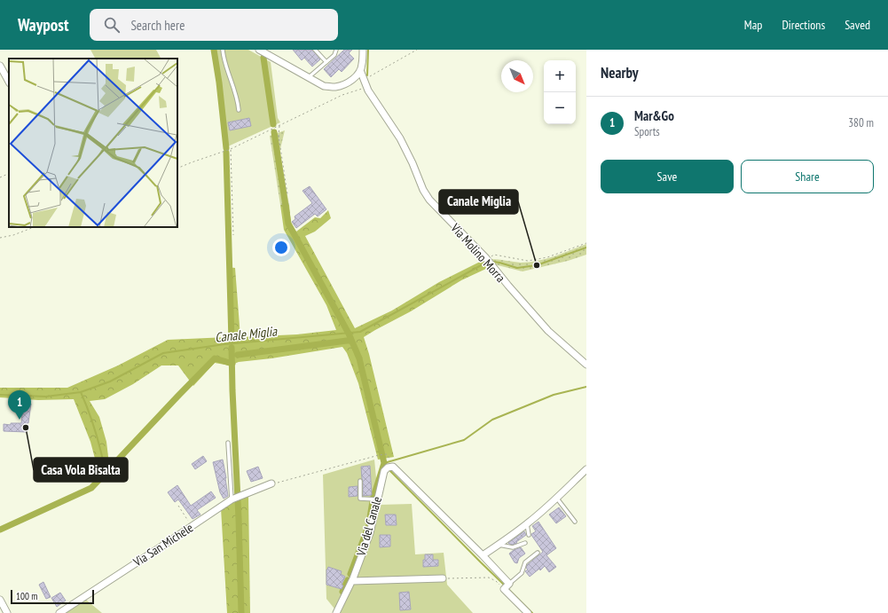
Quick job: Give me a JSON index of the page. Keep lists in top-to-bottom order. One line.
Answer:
{"streets":{"street":["Via Molino Morra","Via del Canale","Via San Michele"]},"water":["Canale Miglia"],"places":["Canale Miglia","Casa Vola Bisalta"],"scale_bar":"100 m","north":"bottom right","page":{"header":"Waypost","search":"Search here","nav":["Map","Directions","Saved"],"heading":"Nearby","map_buttons":["+","−"],"list":[{"mark":"1","name":"Mar&Go","note":"Sports","value":"380 m"}],"buttons":["Save","Share"],"pins":"1","scale":"100 m"}}
